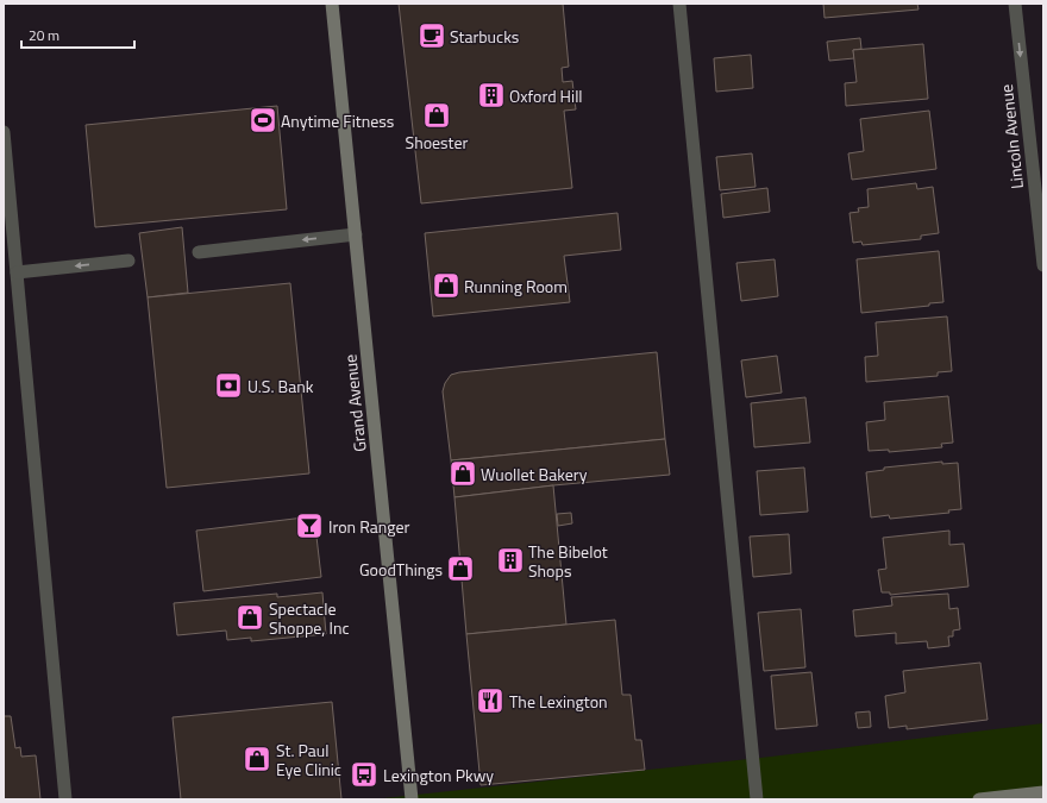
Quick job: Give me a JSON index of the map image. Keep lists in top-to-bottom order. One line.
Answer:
{"streets":{"main road":["Grand Avenue"],"street":["Lincoln Avenue"]},"one_way":["Lincoln Avenue"],"places":{"cafe":["Starbucks"],"building":["Oxford Hill","The Bibelot Shops"],"shop":["Shoester","Running Room","Wuollet Bakery","GoodThings","Spectacle Shoppe, Inc","St. Paul Eye Clinic"],"sports":["Anytime Fitness"],"bank":["U.S. Bank"],"bar":["Iron Ranger"],"restaurant":["The Lexington"],"bus stop":["Lexington Pkwy"]},"scale_bar":"20 m"}
